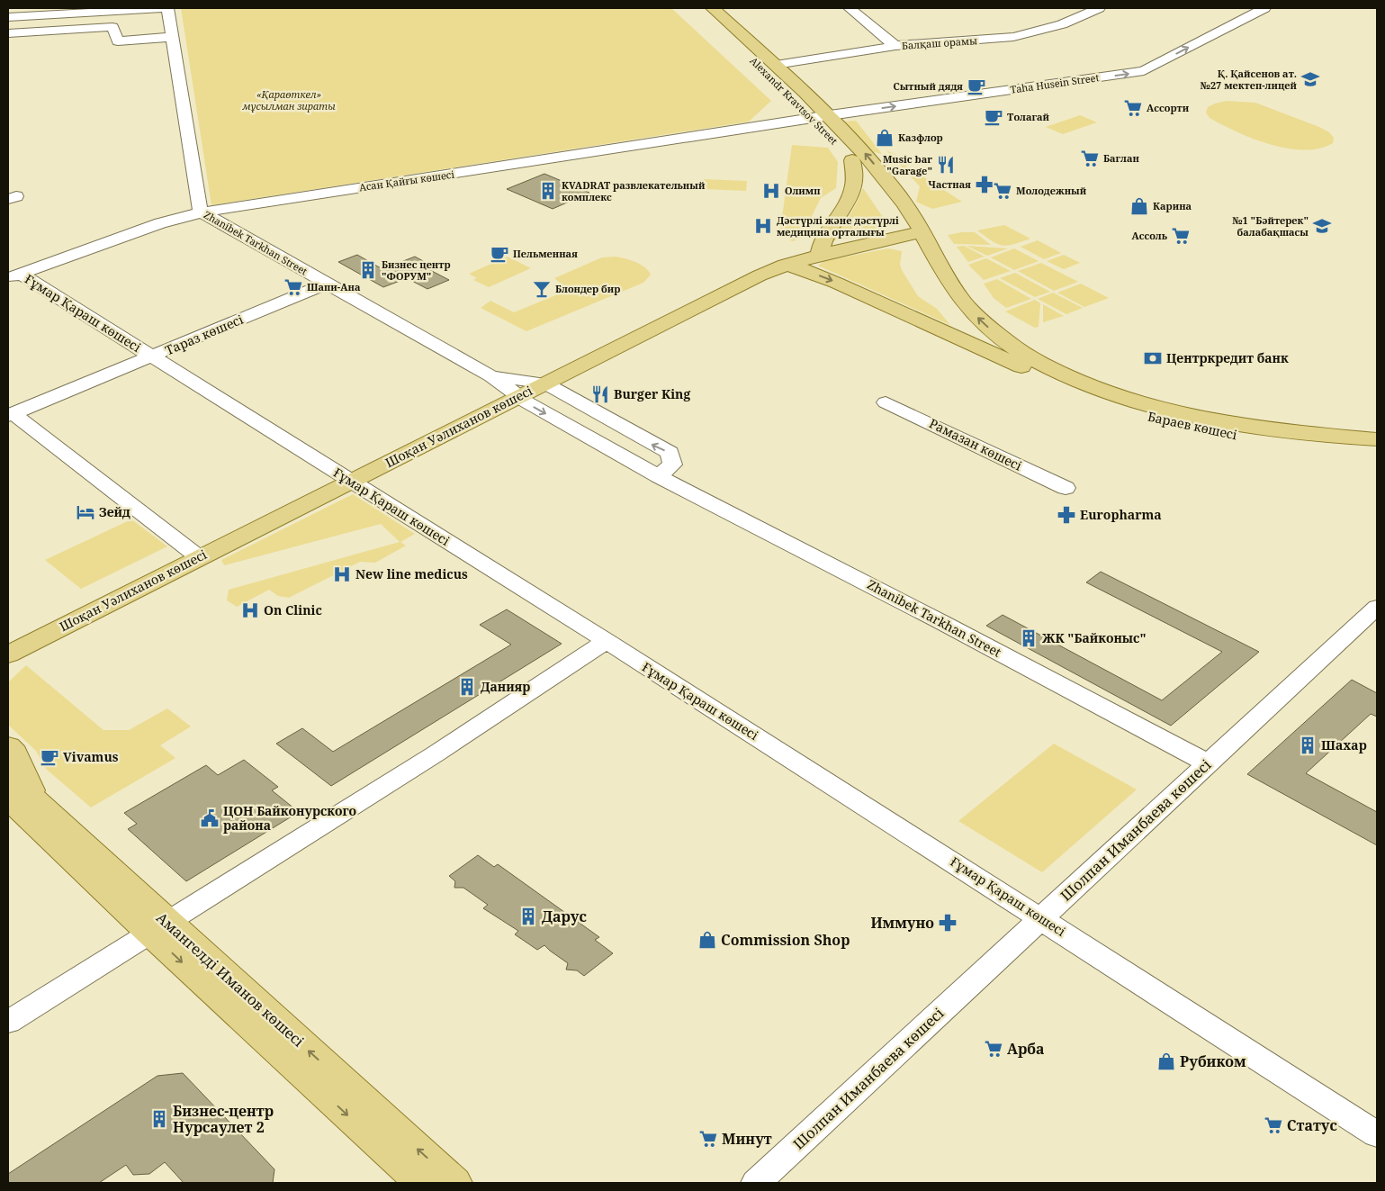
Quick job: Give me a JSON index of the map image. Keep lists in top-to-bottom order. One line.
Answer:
{"streets":{"main road":["Alexandr Kravtsov Street","Бараев көшесі","Шоқан Уәлиханов көшесі","Амангелді Иманов көшесі"],"street":["Балқаш орамы","Taha Husein Street","Асан Қайғы көшесі","Zhanibek Tarkhan Street","Ғұмар Қараш көшесі","Тараз көшесі","Рамазан көшесі","Шолпан Иманбаева көшесі"]},"crossings":[["Балқаш орамы","Alexandr Kravtsov Street"],["Taha Husein Street","Alexandr Kravtsov Street"],["Taha Husein Street","Асан Қайғы көшесі"],["Alexandr Kravtsov Street","Асан Қайғы көшесі"],["Alexandr Kravtsov Street","Бараев көшесі"],["Alexandr Kravtsov Street","Шоқан Уәлиханов көшесі"],["Асан Қайғы көшесі","Zhanibek Tarkhan Street"],["Асан Қайғы көшесі","Ғұмар Қараш көшесі"],["Zhanibek Tarkhan Street","Тараз көшесі"],["Zhanibek Tarkhan Street","Шоқан Уәлиханов көшесі"],["Zhanibek Tarkhan Street","Шолпан Иманбаева көшесі"],["Ғұмар Қараш көшесі","Тараз көшесі"],["Ғұмар Қараш көшесі","Шоқан Уәлиханов көшесі"],["Ғұмар Қараш көшесі","Шолпан Иманбаева көшесі"]],"one_way":["Taha Husein Street"],"parks":["«Қараөткел» мұсылман зираты"],"places":{"school or university":["Қ. Қайсенов ат. №27 мектеп-лицей","№1 \"Бәйтерек\" балабақшасы"],"cafe":["Сытный дядя","Толагай","Пельменная","Vivamus"],"supermarket":["Ассорти","Баглан","Молодежный","Ассоль","Шапи-Ана","Арба","Статус","Минут"],"shop":["Казфлор","Карина","Commission Shop","Рубиком"],"restaurant":["Music bar \"Garage\"","Burger King"],"pharmacy":["Частная","Europharma","Иммуно"],"building":["KVADRAT развлекательный комплекс","Бизнес центр \"ФОРУМ\"","ЖК \"Байконыс\"","Данияр","Шахар","Дарус","Бизнес-центр Нурсаулет 2"],"hospital":["Олимп","Дәстүрлі және дәстүрлі медицина орталығы","New line medicus","On Clinic"],"bar":["Блондер бир"],"bank":["Центркредит банк"],"hotel":["Зейд"],"public building":["ЦОН Байконурского района"]}}
